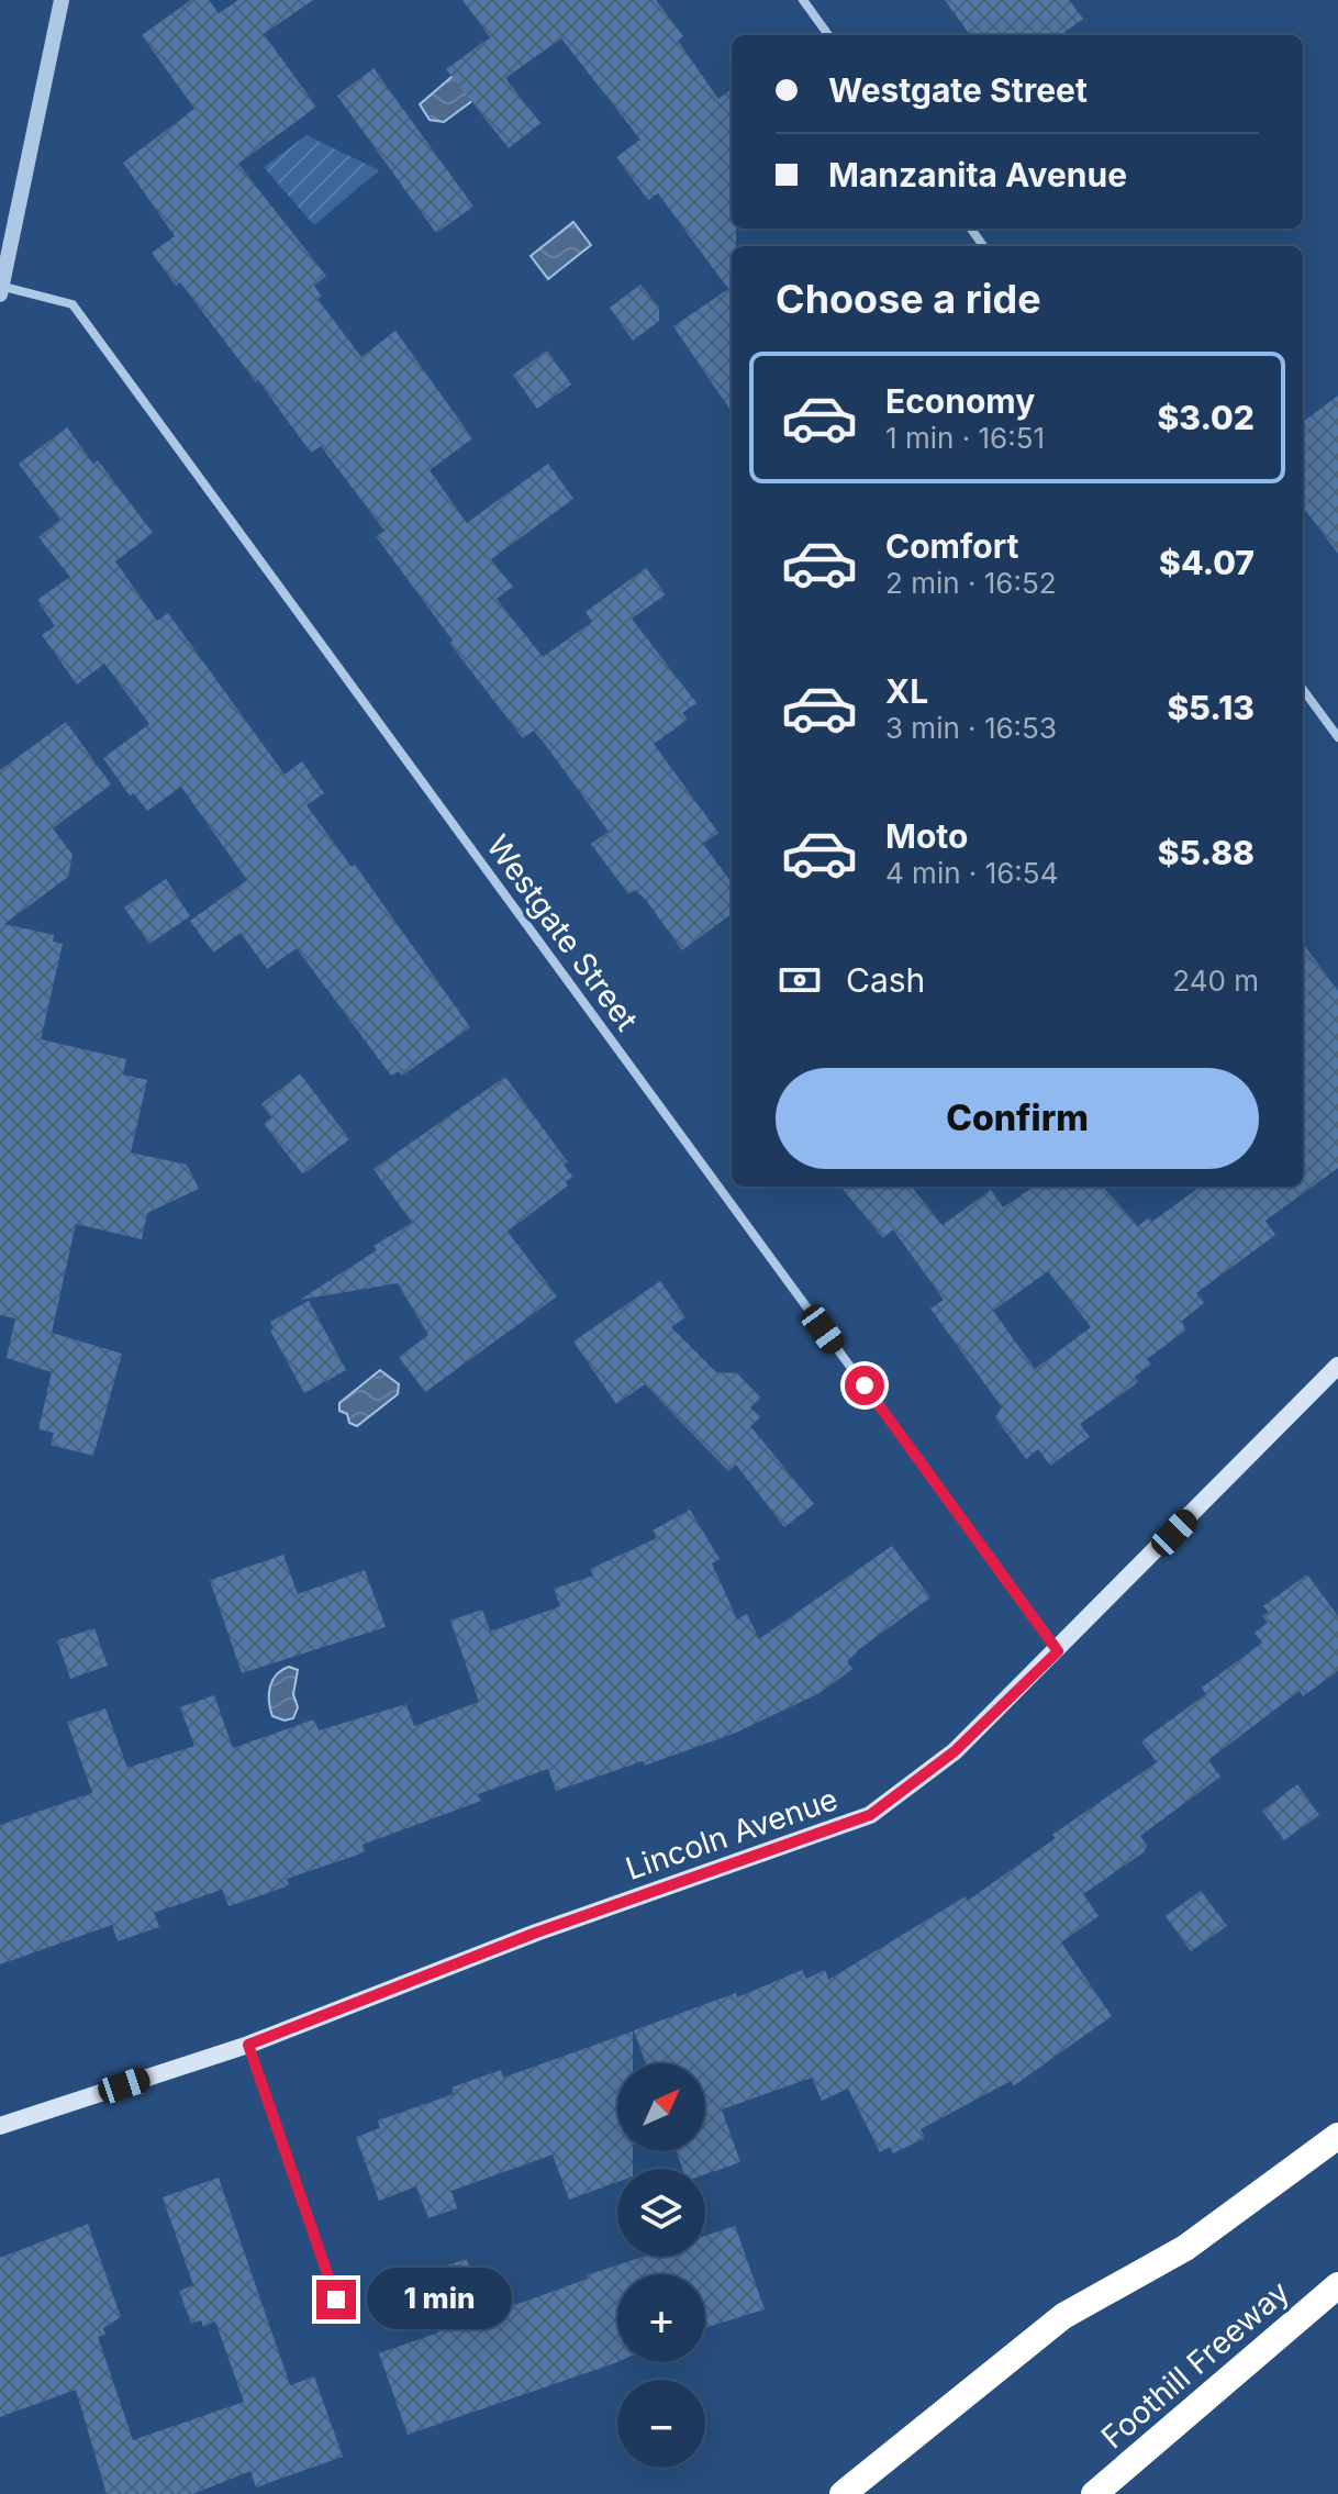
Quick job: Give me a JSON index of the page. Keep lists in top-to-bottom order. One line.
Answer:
{"streets":{"highway":["Foothill Freeway"],"main road":["Lincoln Avenue"],"street":["Westgate Street"]},"crossings":[["Westgate Street","Lincoln Avenue"]],"north":"top right","page":{"banner":["Westgate Street","Manzanita Avenue"],"heading":"Choose a ride","list":[{"name":"Economy","note":"1 min · 16:51","value":"$3.02"},{"name":"Comfort","note":"2 min · 16:52","value":"$4.07"},{"name":"XL","note":"3 min · 16:53","value":"$5.13"},{"name":"Moto","note":"4 min · 16:54","value":"$5.88"}],"pay":["Cash","240 m"],"buttons":"Confirm","map_buttons":["+","−"],"bubble":"1 min"}}
